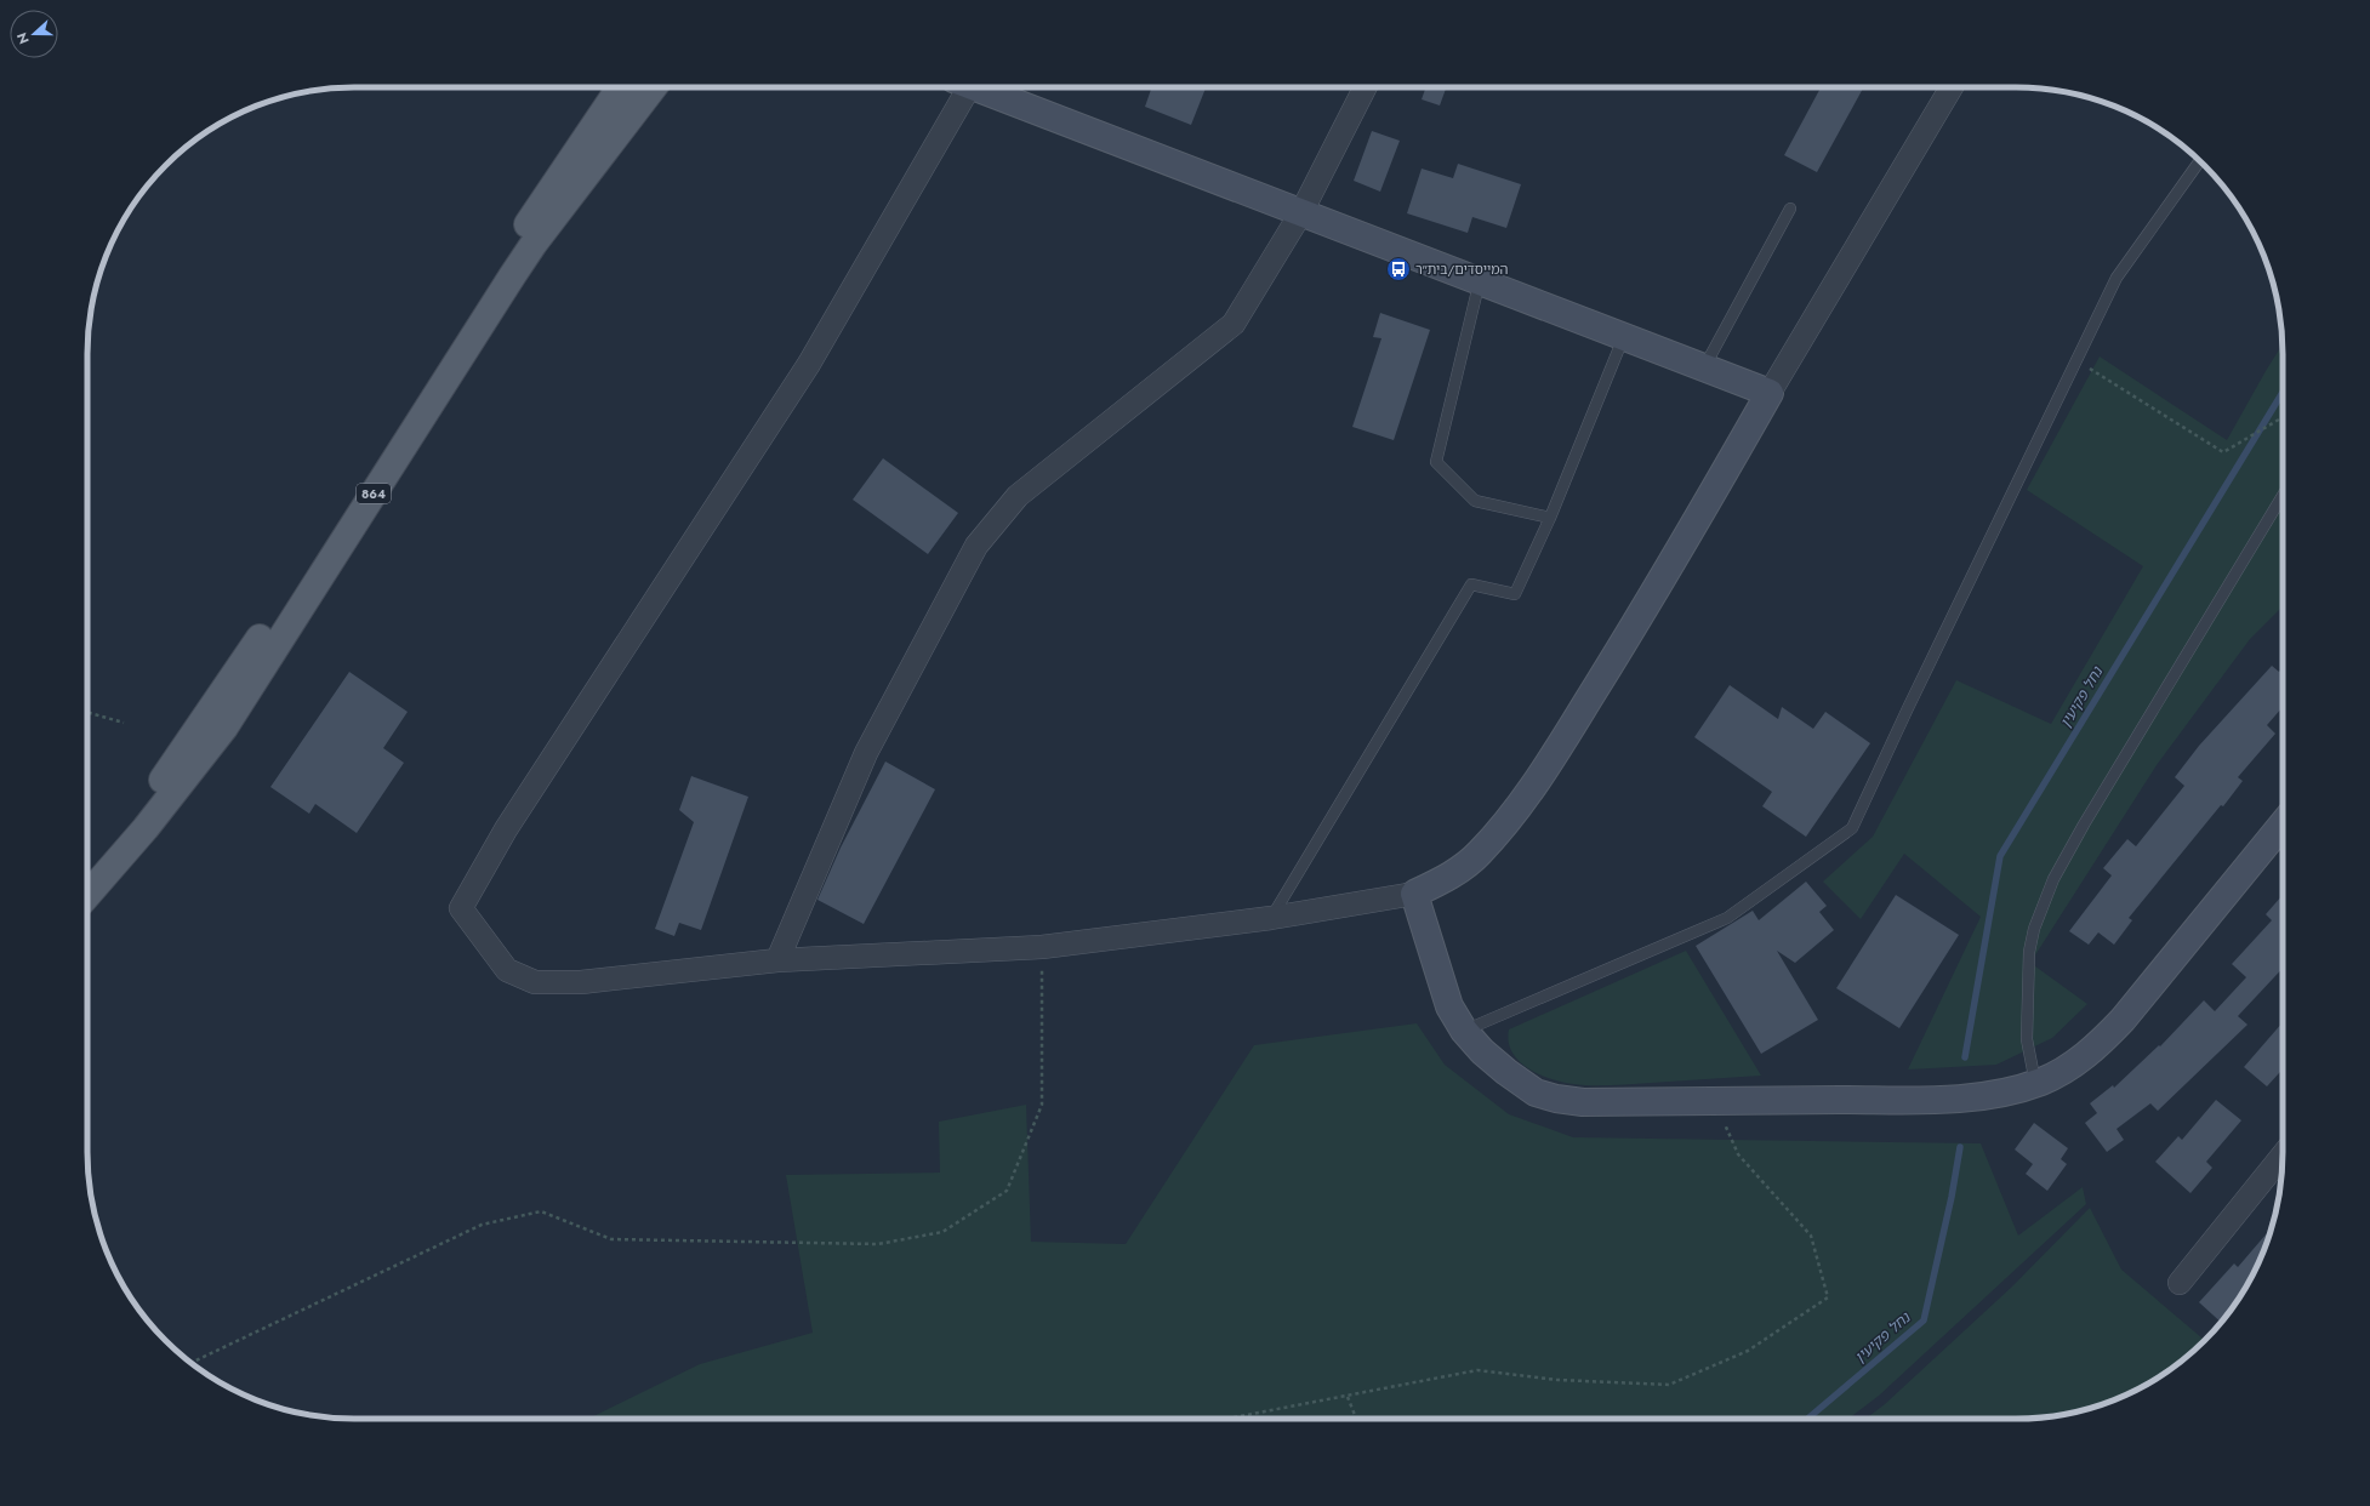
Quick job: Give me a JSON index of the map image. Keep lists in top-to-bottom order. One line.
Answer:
{"streets":{"main road":["864"]},"water":["נחל פקיעין"],"places":{"bus stop":["המייסדים/בית״ר"]},"north":"left"}
